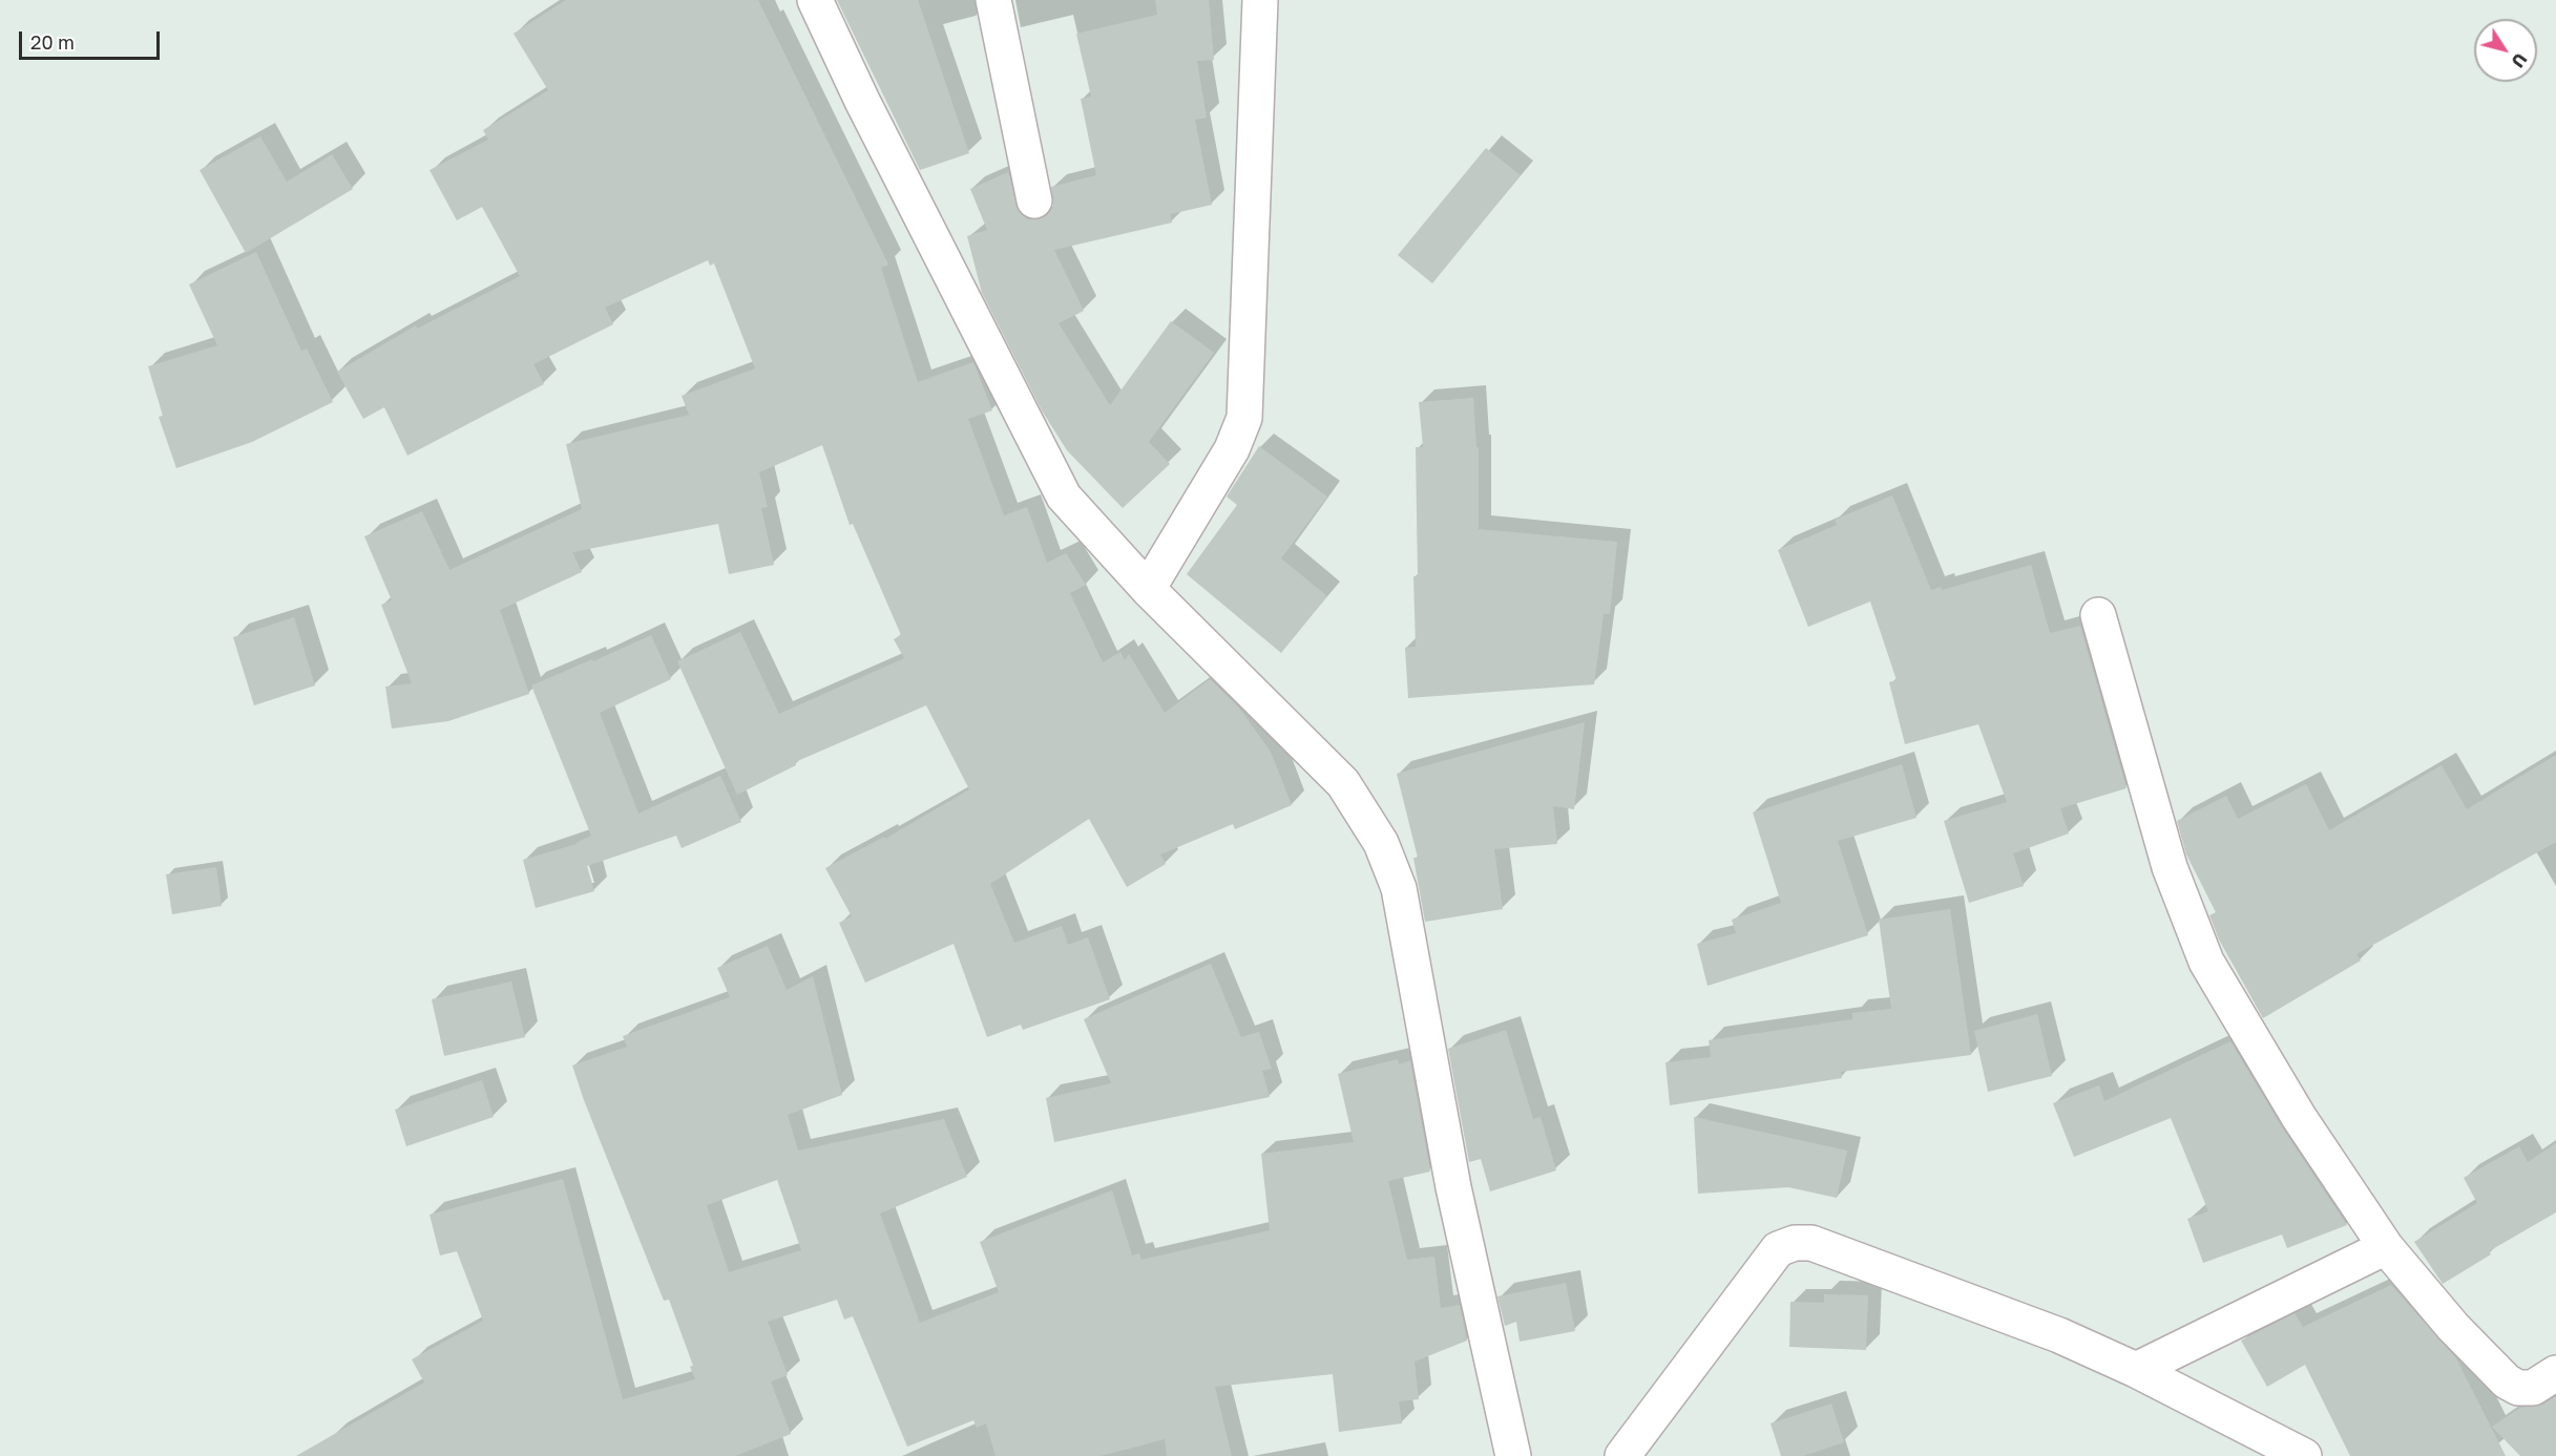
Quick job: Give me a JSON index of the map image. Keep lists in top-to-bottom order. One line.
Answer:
{"scale_bar":"20 m","north":"bottom right"}
